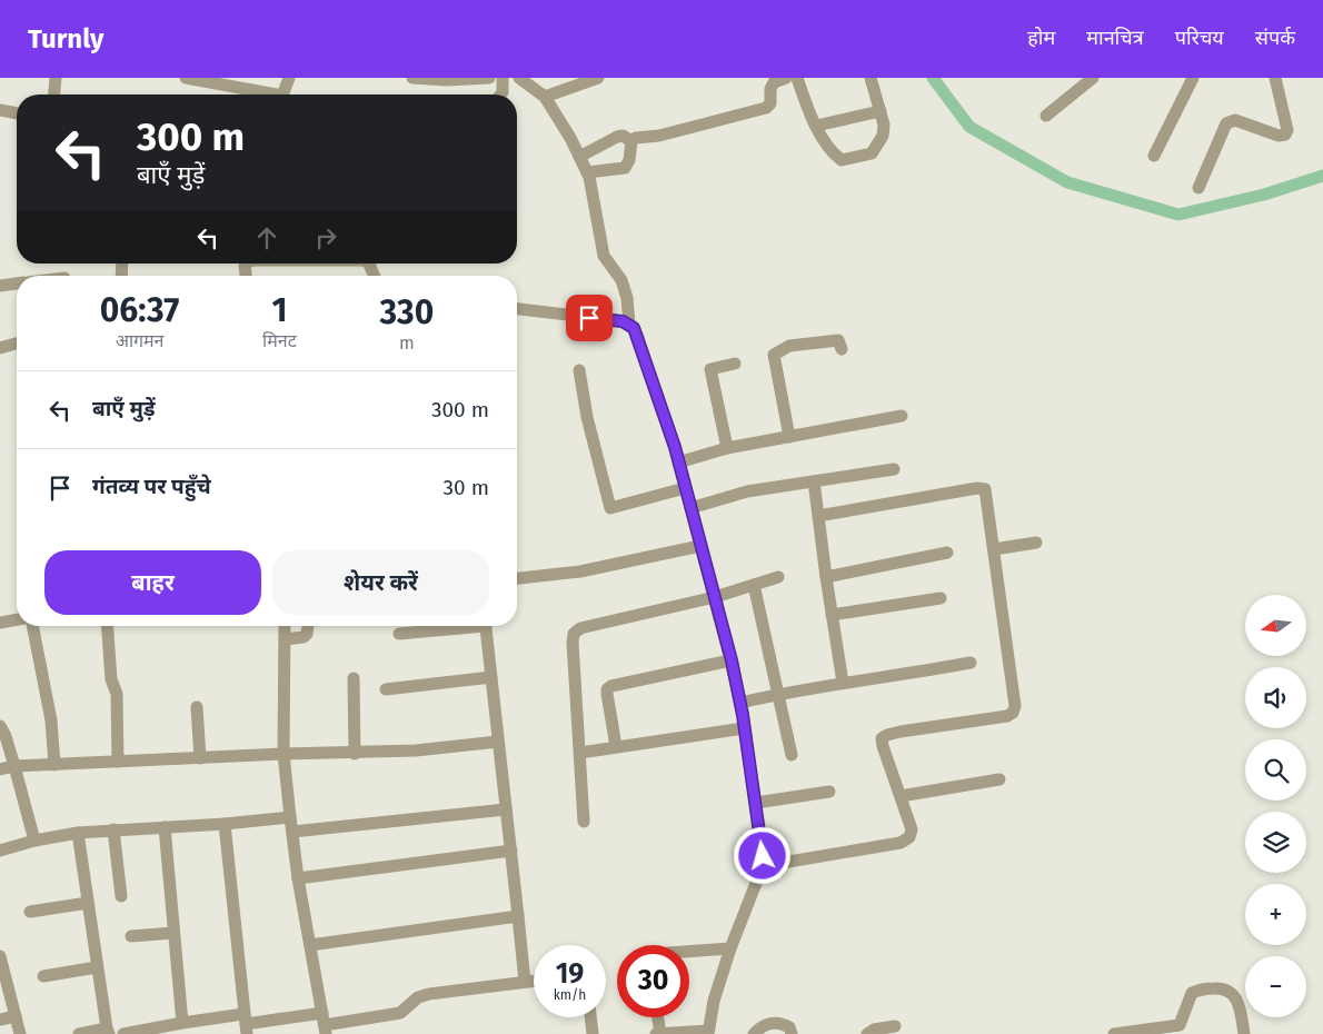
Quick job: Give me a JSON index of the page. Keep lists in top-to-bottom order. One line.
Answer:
{"north":"left","page":{"header":"Turnly","nav":["होम","मानचित्र","परिचय","संपर्क"],"turn":["300 m","बाएँ मुड़ें"],"eta":["06:37","आगमन","1","मिनट","330","m"],"list":[{"name":"बाएँ मुड़ें","value":"300 m"},{"name":"गंतव्य पर पहुँचे","value":"30 m"}],"buttons":["बाहर","शेयर करें"],"map_buttons":["+","−"],"speed":"19 km/h","limit":"30"}}
